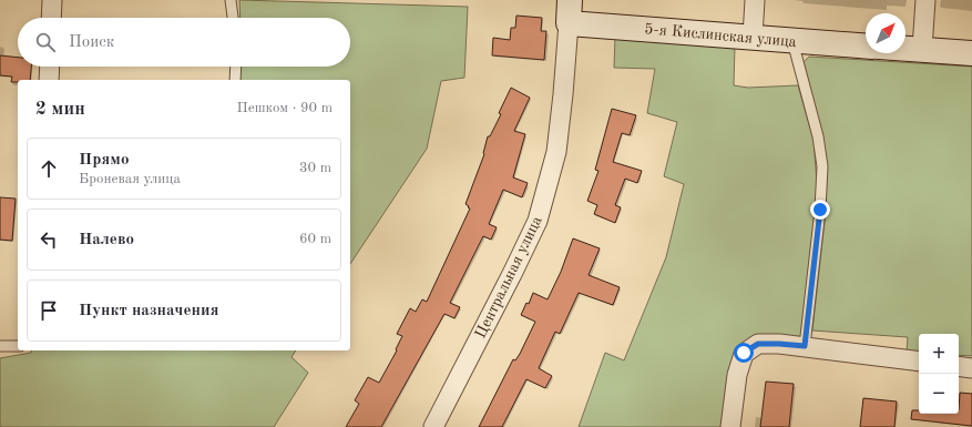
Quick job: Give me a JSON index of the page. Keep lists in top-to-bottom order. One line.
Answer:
{"streets":{"street":["5-я Кислинская улица","Центральная улица"]},"crossings":[["5-я Кислинская улица","Центральная улица"]],"north":"top right","page":{"search":"Поиск","heading":["2 мин","Пешком · 90 m"],"list":[["Прямо","Броневая улица","30 m"],["Налево","60 m"],"Пункт назначения"],"map_buttons":["+","−"]}}
